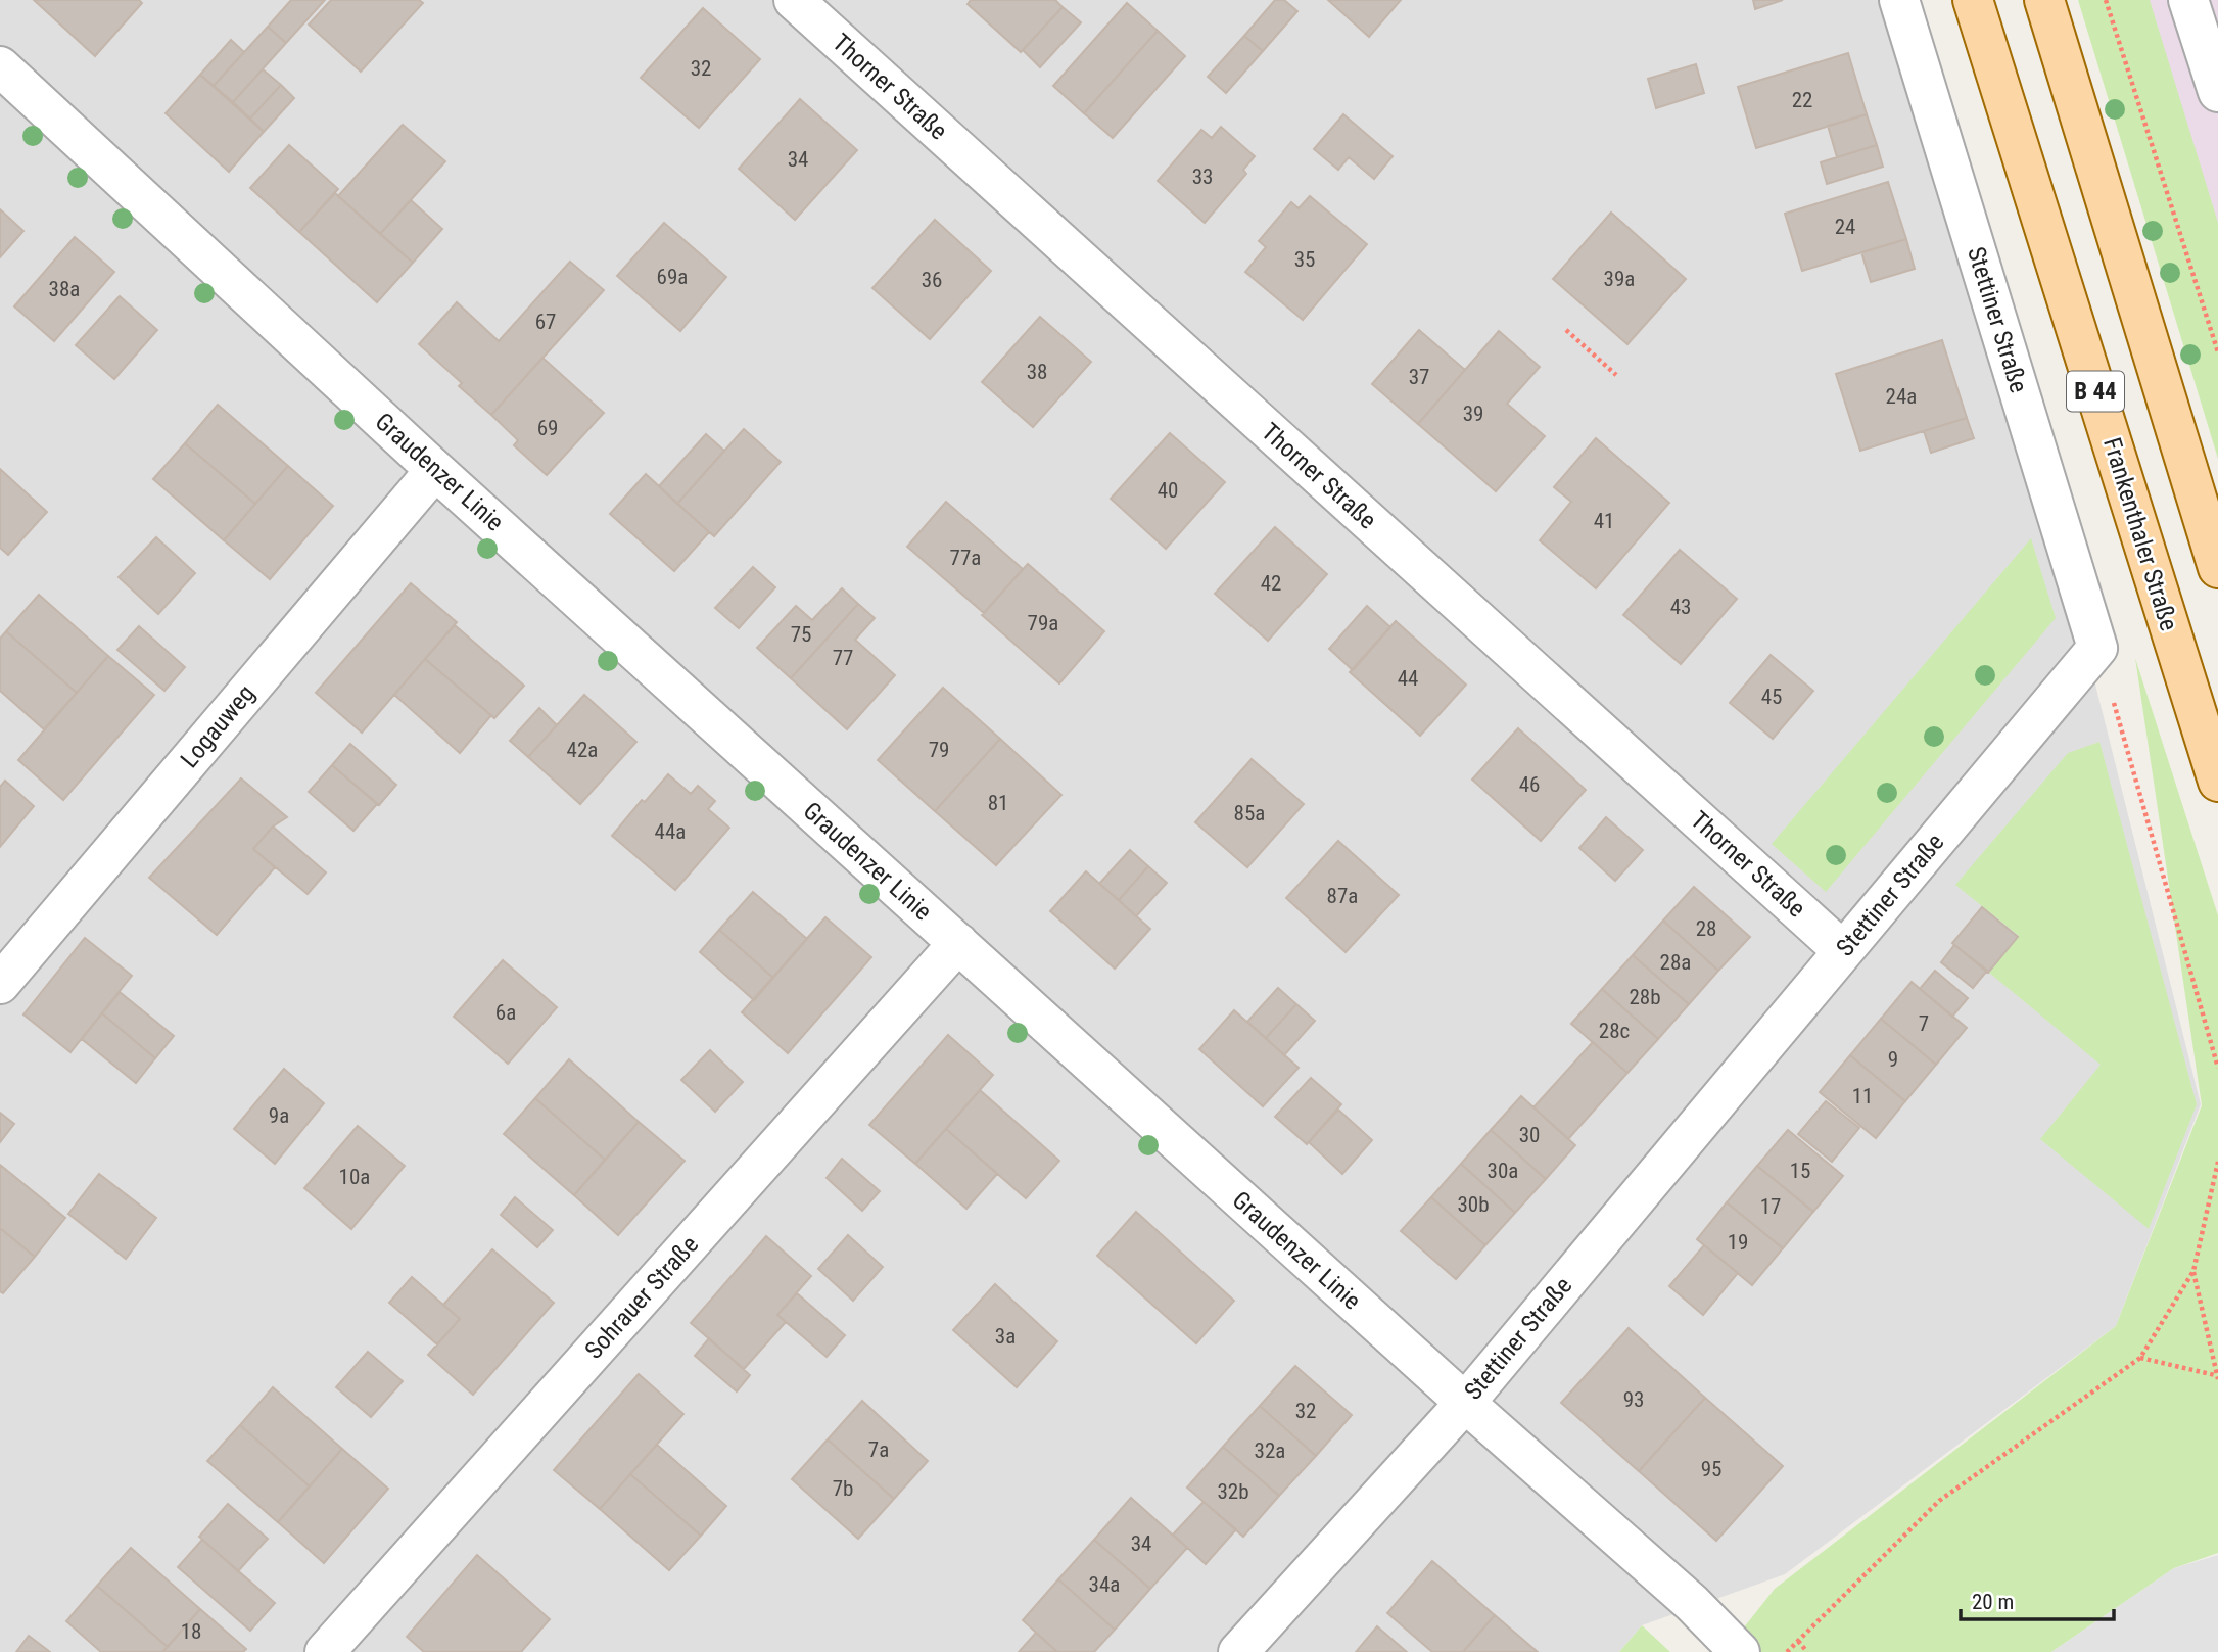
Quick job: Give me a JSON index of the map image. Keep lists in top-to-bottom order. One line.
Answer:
{"streets":{"main road":["B 44","Frankenthaler Straße"],"street":["Thorner Straße","Stettiner Straße","Graudenzer Linie","Logauweg","Sohrauer Straße"]},"crossings":[["Thorner Straße","Stettiner Straße"],["Stettiner Straße","Graudenzer Linie"],["Graudenzer Linie","Logauweg"],["Graudenzer Linie","Sohrauer Straße"]],"house_numbers":["32","22","34","33","24","35","69a","39a","36","38a","67","38","37","24a","39","69","40","41","77a","42","43","79a","75","77","44","45","42a","79","46","81","85a","44a","87a","28","28a","28b","6a","7","28c","9","11","9a","30","30a","15","10a","30b","17","19","3a","93","32","7a","32a","95","7b","32b","34","34a","18"],"scale_bar":"20 m"}
